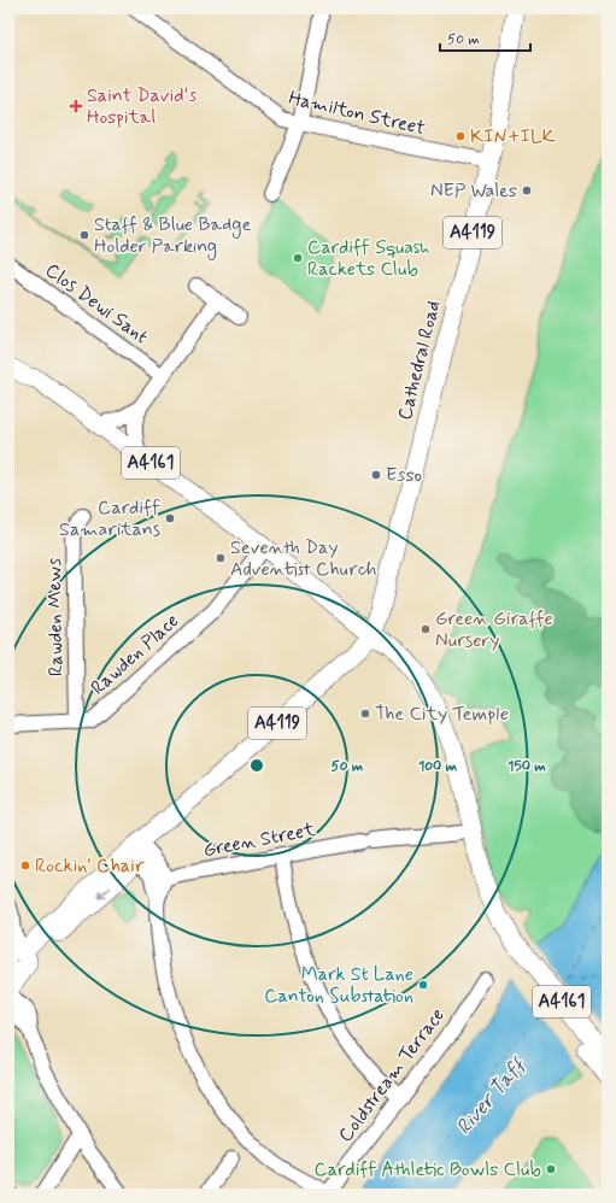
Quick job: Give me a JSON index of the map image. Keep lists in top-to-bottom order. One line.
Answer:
{"streets":{"main road":["A4119","Cathedral Road","A4161"],"street":["Hamilton Street","Clos Dewi Sant","Rawden Mews","Rawden Place","Green Street","Coldstream Terrace"]},"crossings":[["Hamilton Street","Cathedral Road"],["A4119","Cathedral Road"],["A4119","A4161"],["Cathedral Road","A4161"],["A4161","Green Street"],["Rawden Mews","Rawden Place"]],"water":["River Taff"],"places":{"health":["Saint David's Hospital"],"other":["KIN+ILK","NEP Wales","Staff & Blue Badge Holder Parking","Cardiff Squash Rackets Club","Esso","Cardiff Samaritans","Seventh Day Adventist Church","Green Giraffe Nursery","The City Temple","Rockin' Chair","Mark St Lane Canton Substation","Cardiff Athletic Bowls Club"]},"scale_bar":"50 m","rings":["50 m","100 m","150 m"]}
